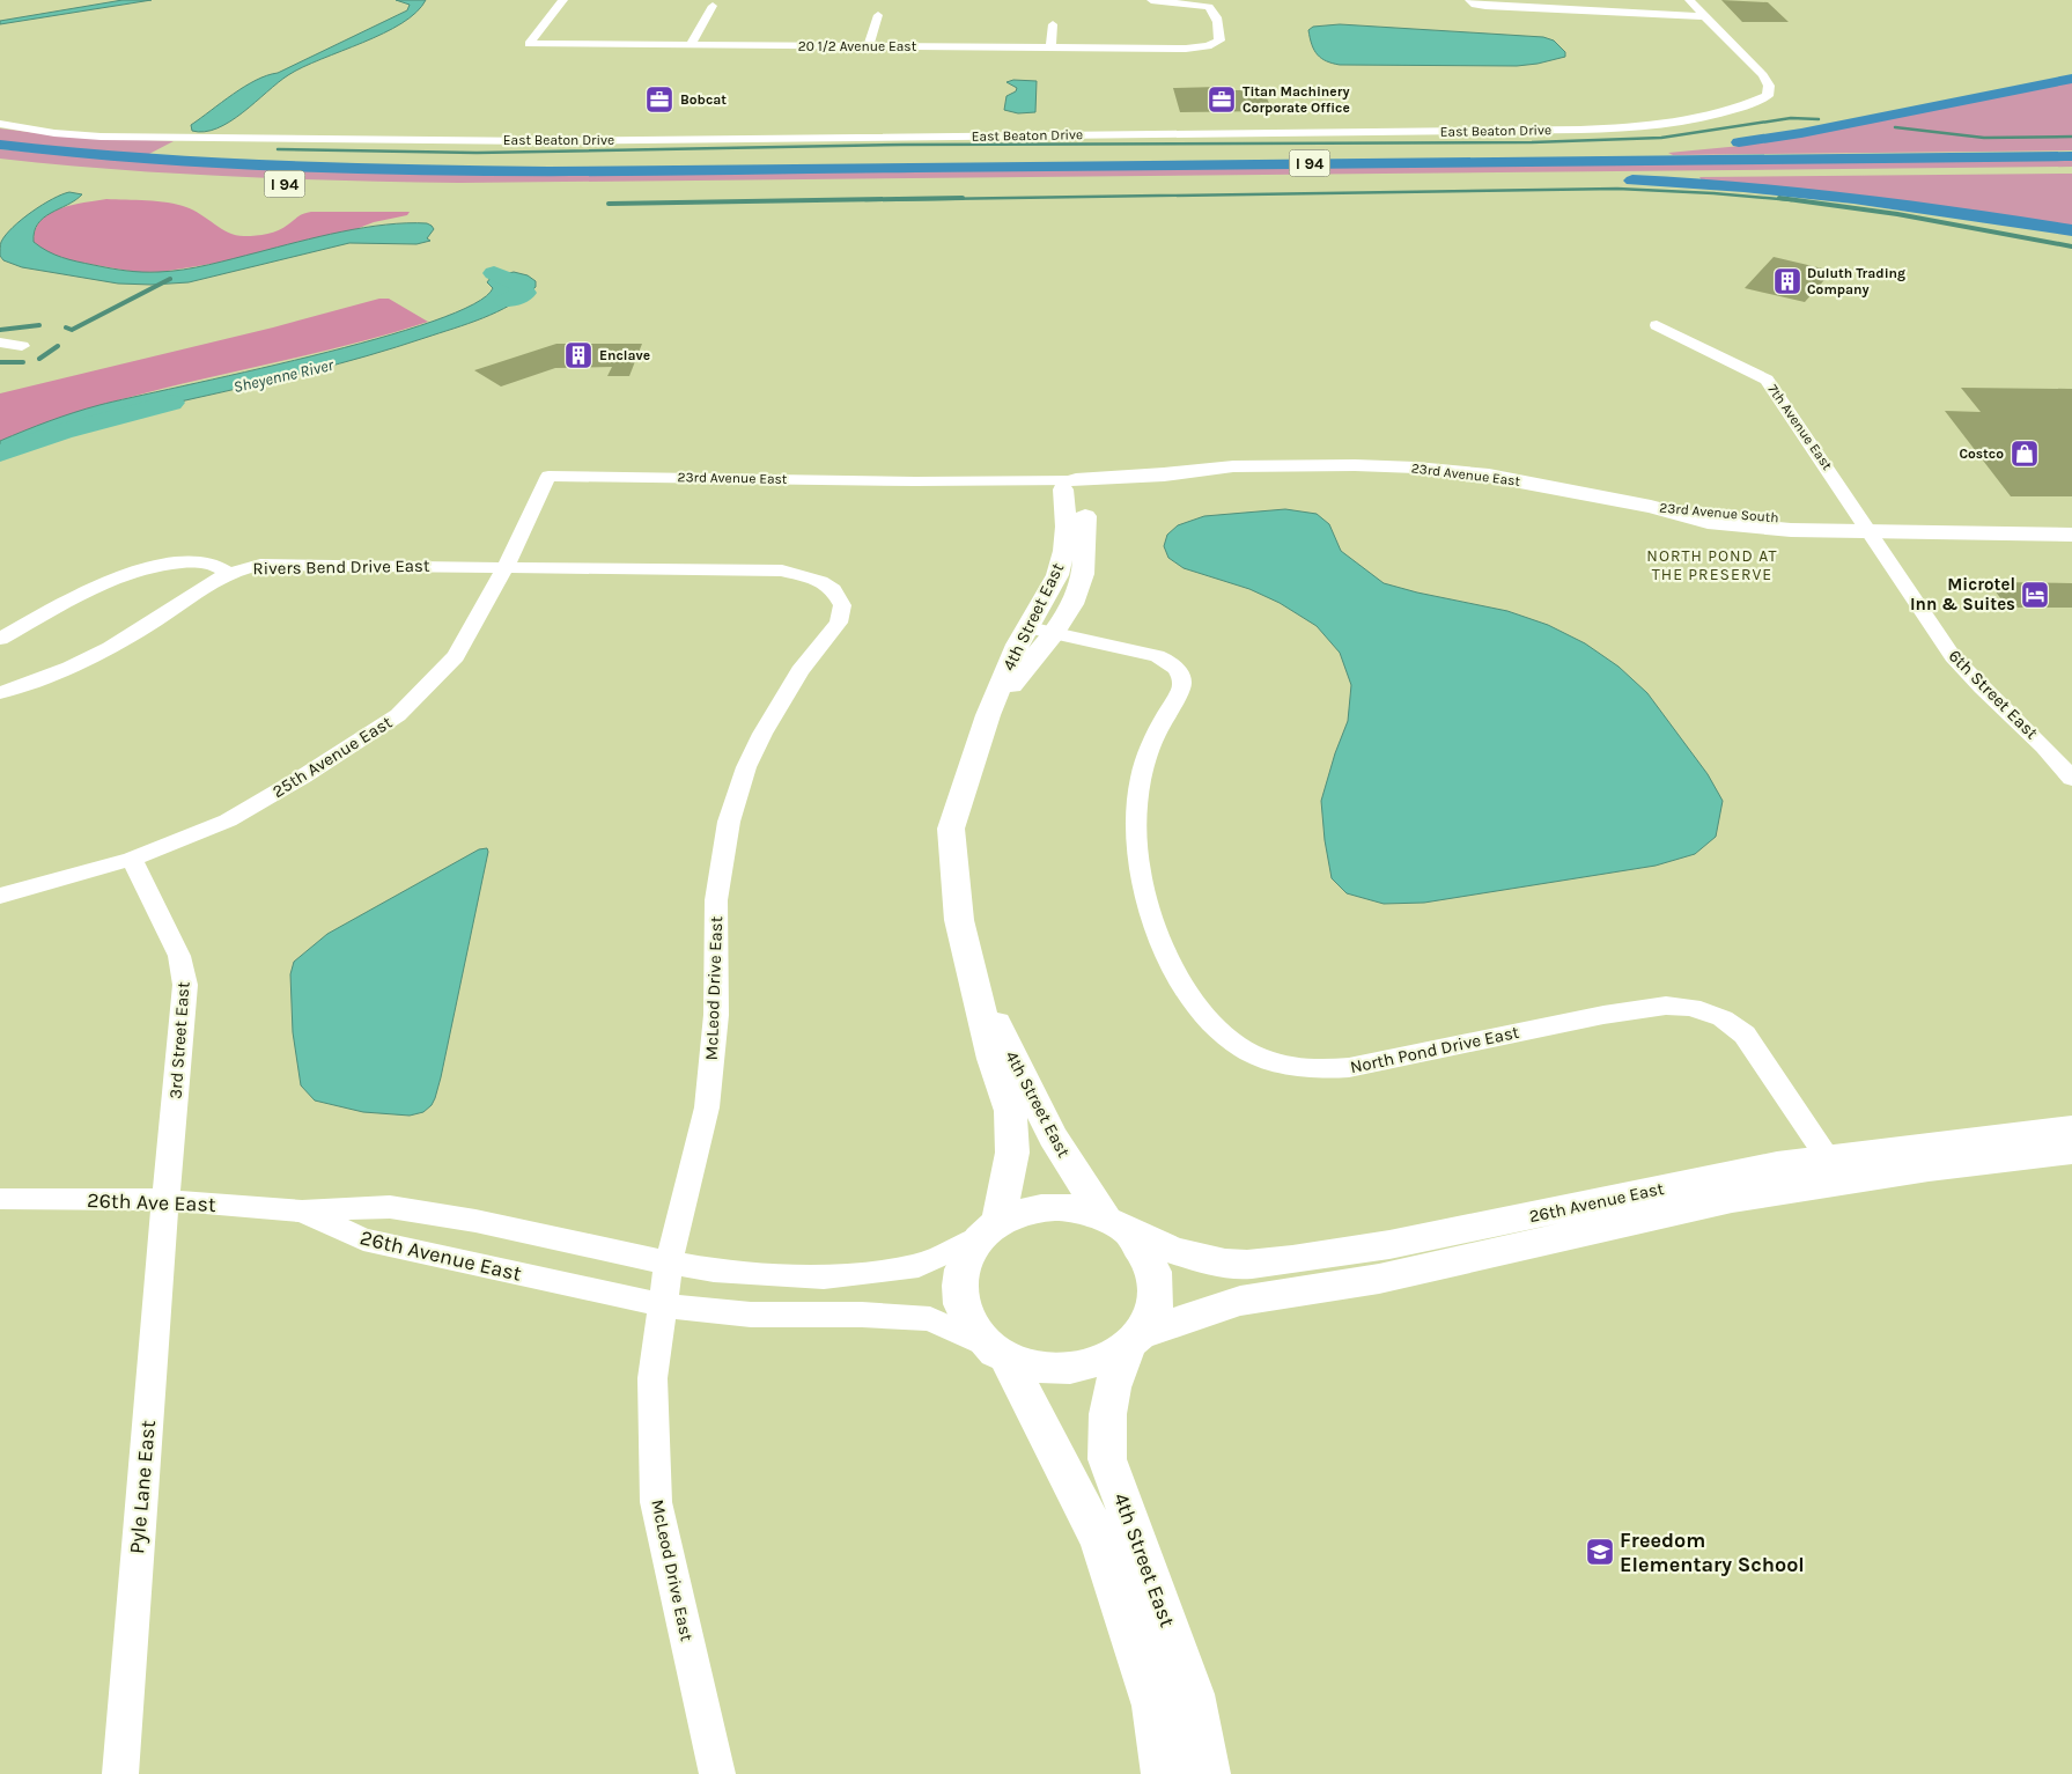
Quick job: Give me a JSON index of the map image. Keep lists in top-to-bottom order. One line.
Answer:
{"streets":{"highway":["I 94"],"street":["20 1/2 Avenue East","East Beaton Drive","7th Avenue East","23rd Avenue East","23rd Avenue South","Rivers Bend Drive East","4th Street East","6th Street East","25th Avenue East","McLeod Drive East","3rd Street East","North Pond Drive East","26th Ave East","26th Avenue East","Pyle Lane East"]},"crossings":[["7th Avenue East","23rd Avenue South"],["7th Avenue East","6th Street East"],["23rd Avenue East","23rd Avenue South"],["23rd Avenue East","4th Street East"],["23rd Avenue East","25th Avenue East"],["23rd Avenue South","6th Street East"],["Rivers Bend Drive East","25th Avenue East"],["Rivers Bend Drive East","McLeod Drive East"],["4th Street East","North Pond Drive East"],["4th Street East","26th Avenue East"],["25th Avenue East","McLeod Drive East"],["25th Avenue East","3rd Street East"],["McLeod Drive East","26th Avenue East"],["3rd Street East","26th Ave East"],["3rd Street East","Pyle Lane East"],["North Pond Drive East","26th Avenue East"],["26th Ave East","26th Avenue East"],["26th Ave East","Pyle Lane East"]],"districts":["NORTH POND AT THE PRESERVE"],"water":["Sheyenne River"],"places":{"office":["Bobcat","Titan Machinery Corporate Office"],"building":["Duluth Trading Company","Enclave"],"shop":["Costco"],"hotel":["Microtel Inn & Suites"],"school or university":["Freedom Elementary School"]}}
